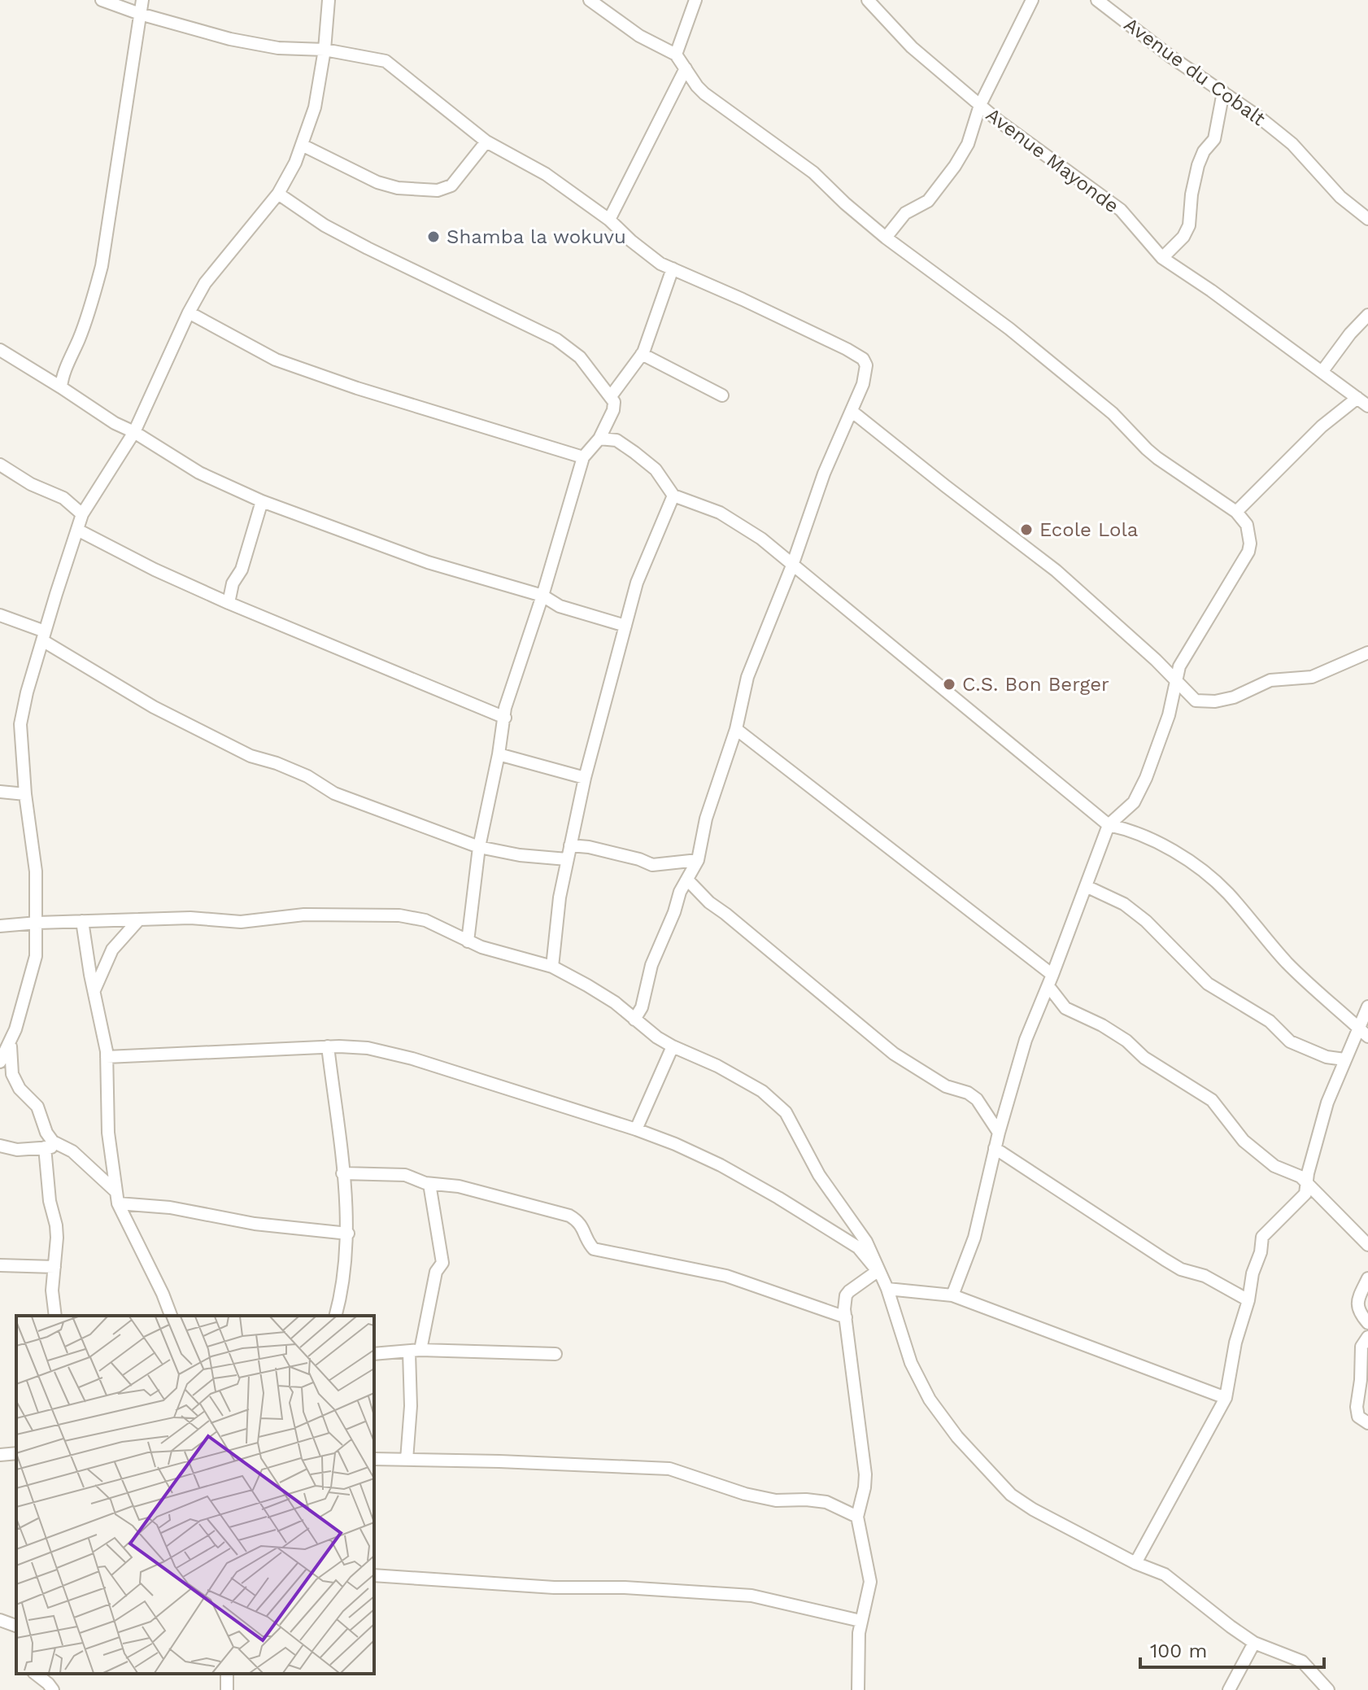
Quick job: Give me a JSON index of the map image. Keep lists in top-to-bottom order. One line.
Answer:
{"streets":{"street":["Avenue du Cobalt","Avenue Mayonde"]},"places":["Shamba la wokuvu","Ecole Lola","C.S. Bon Berger"],"scale_bar":"100 m"}
